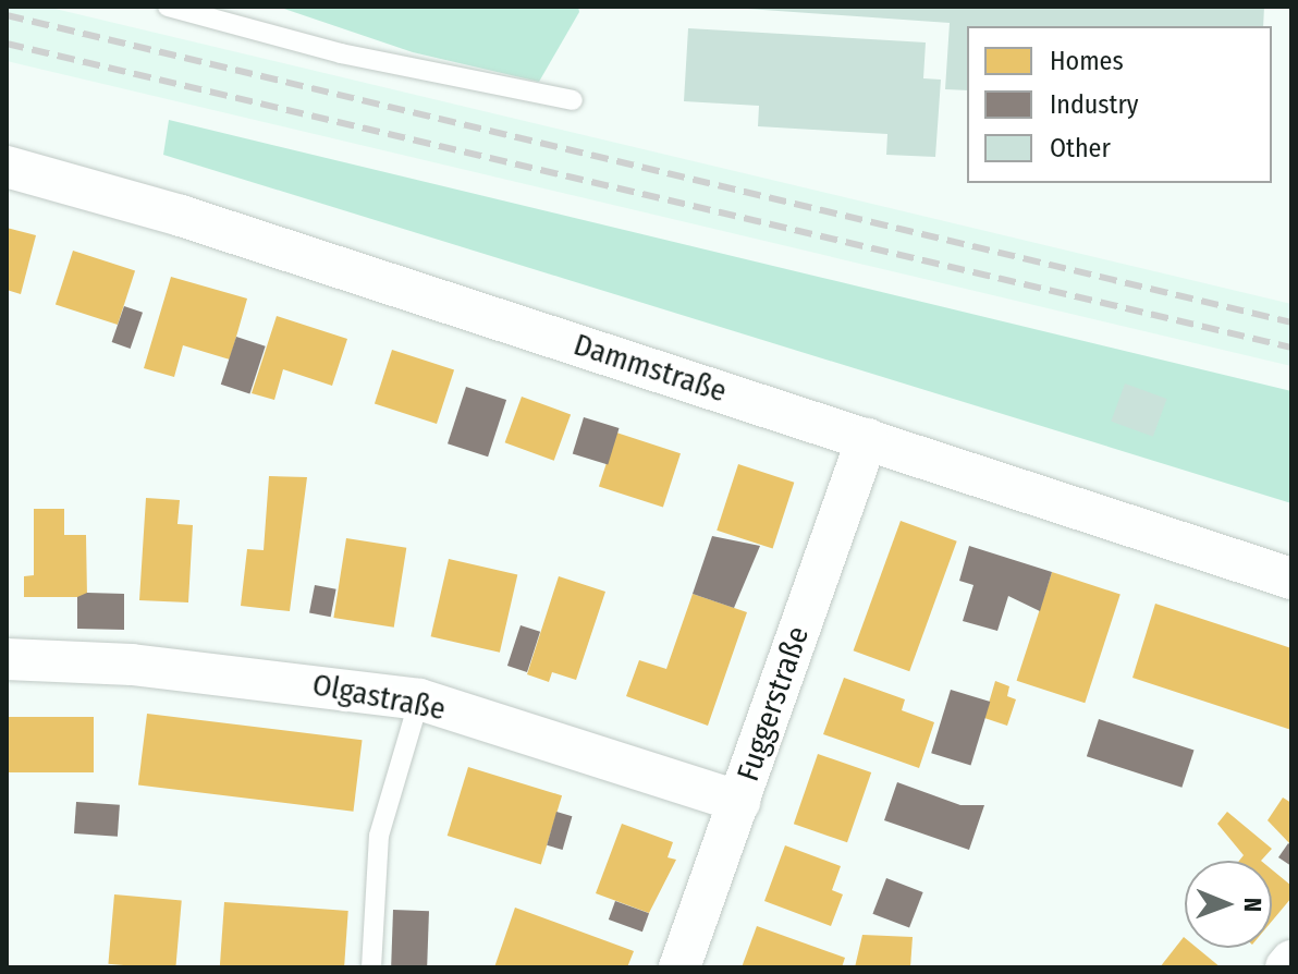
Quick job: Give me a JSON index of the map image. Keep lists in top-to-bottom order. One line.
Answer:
{"streets":{"street":["Dammstraße","Olgastraße","Fuggerstraße"]},"crossings":[["Dammstraße","Fuggerstraße"],["Olgastraße","Fuggerstraße"]],"legend":["Homes","Industry","Other"],"north":"right"}
